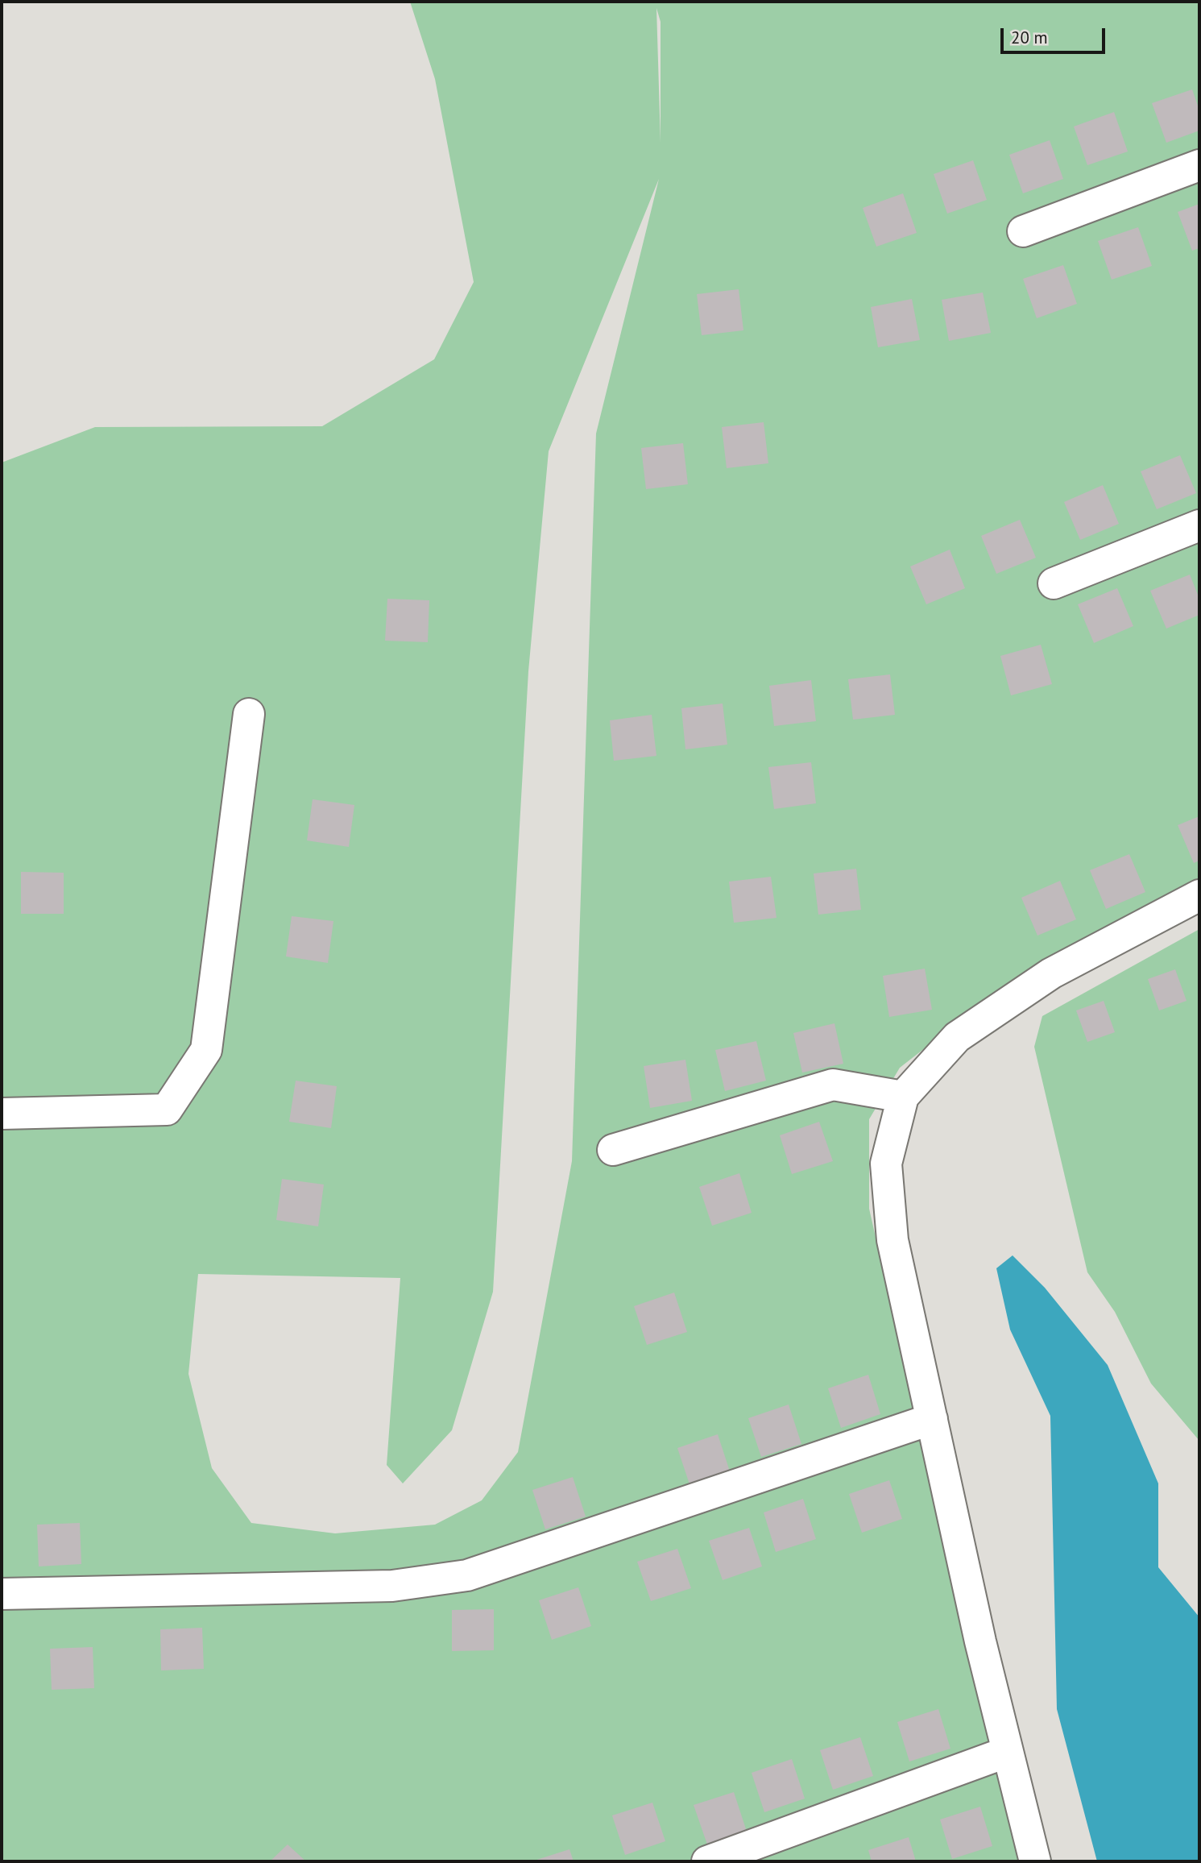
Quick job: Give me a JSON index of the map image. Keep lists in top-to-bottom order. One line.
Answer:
{"scale_bar":"20 m"}
